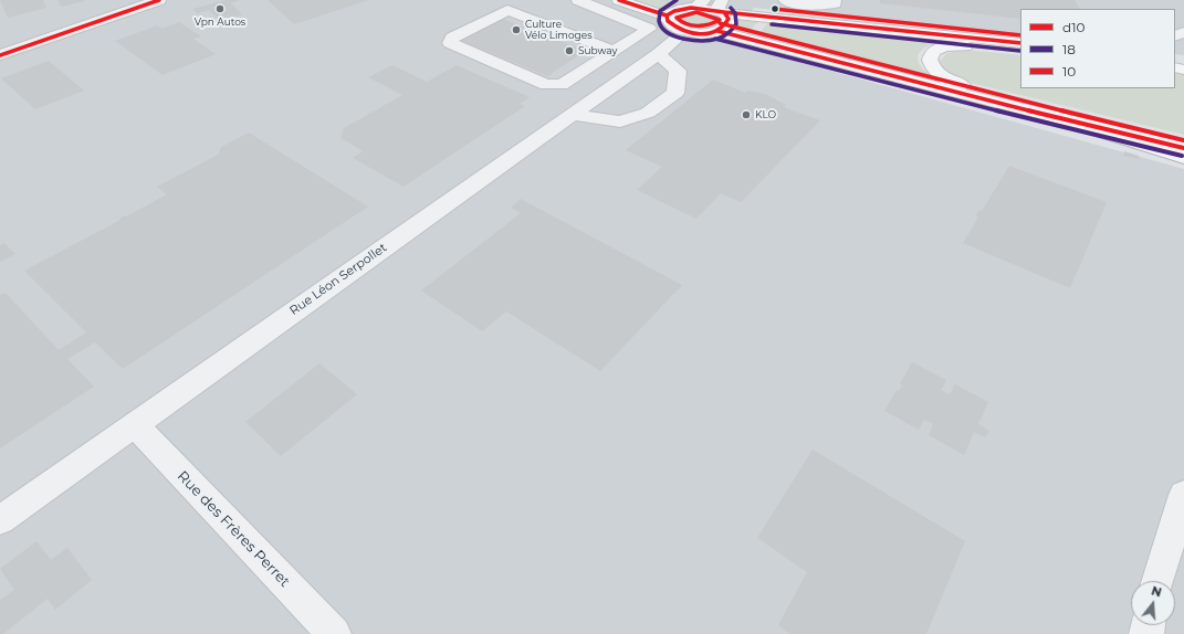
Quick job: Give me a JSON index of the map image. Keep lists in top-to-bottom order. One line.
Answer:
{"streets":{"street":["Rue Léon Serpollet","Rue des Frères Perret"]},"crossings":[["Rue Léon Serpollet","Rue des Frères Perret"]],"places":["Vpn Autos","Culture Vélo Limoges","Subway","KLO"],"lines":["transit line d10","transit line 18","transit line 10"],"legend":["d10","18","10"],"north":"top"}
